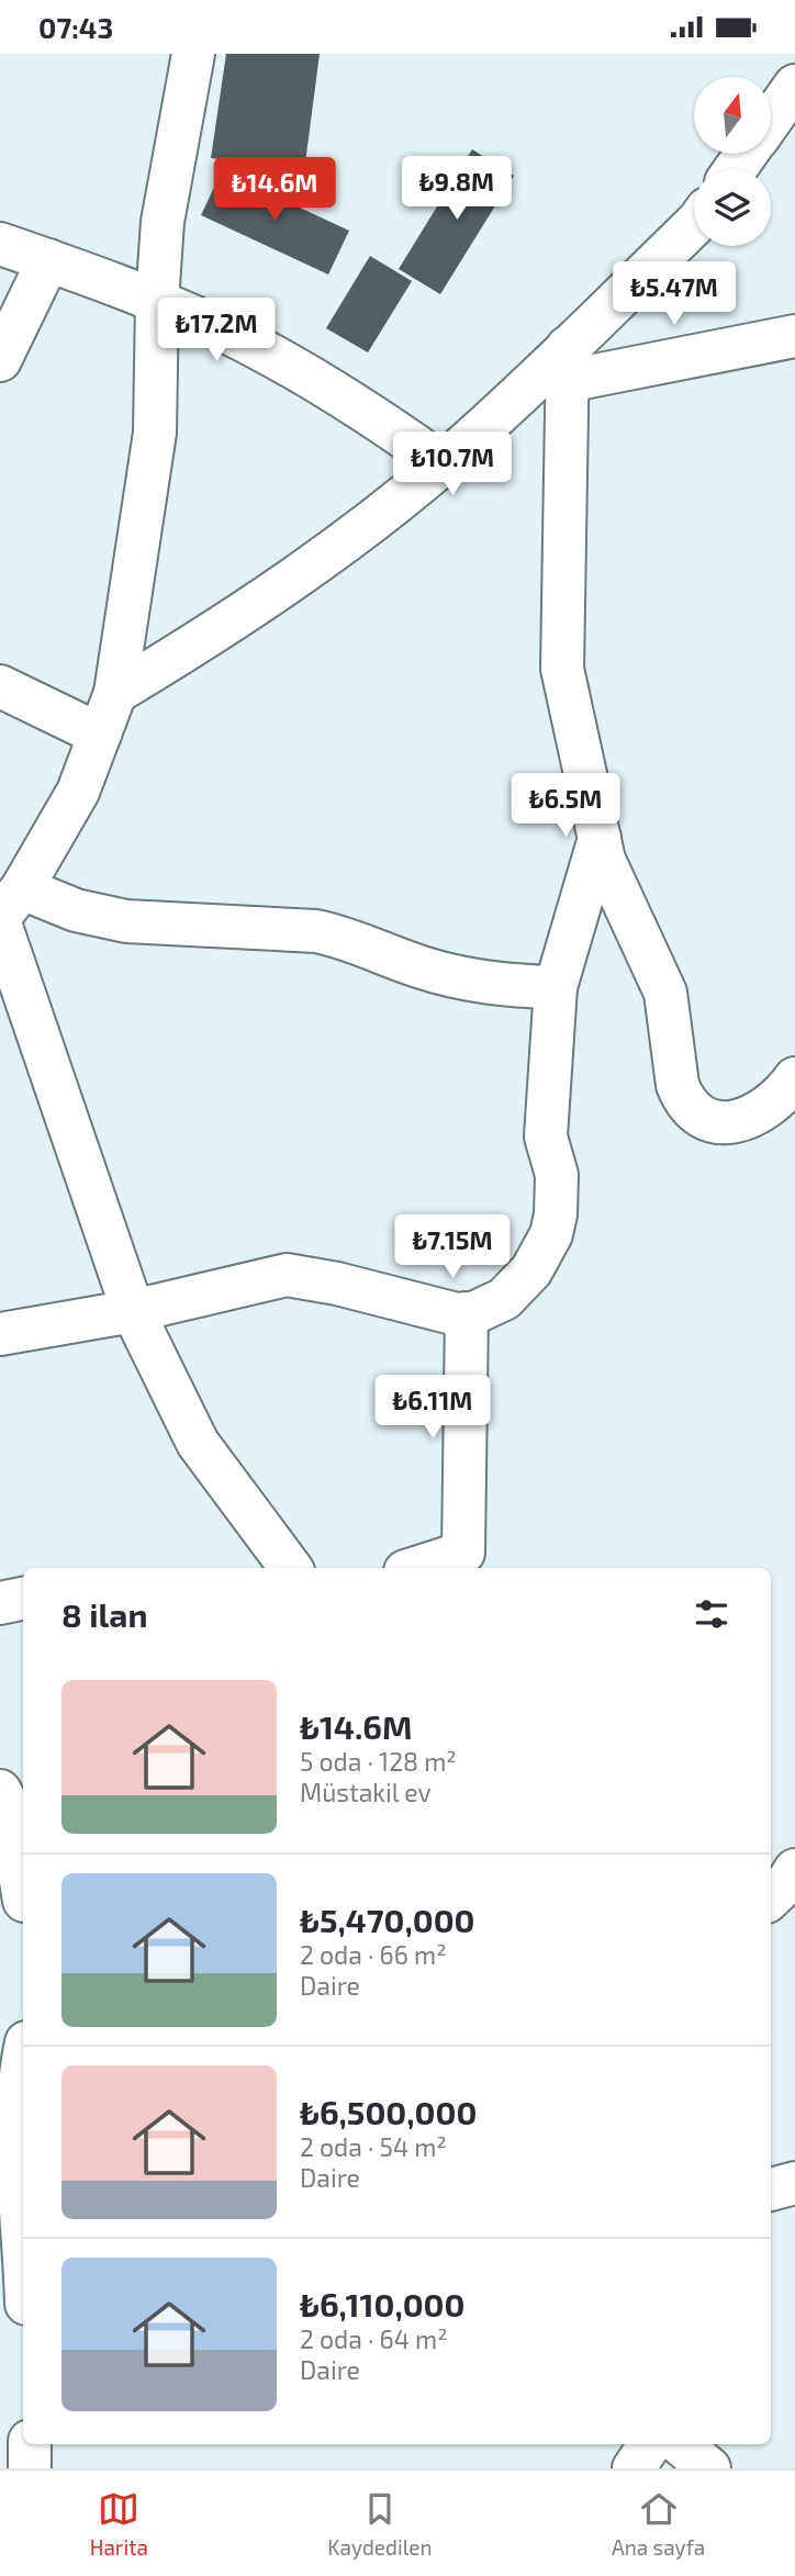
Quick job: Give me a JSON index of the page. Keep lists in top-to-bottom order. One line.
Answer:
{"north":"top","page":{"status":"07:43","price":["₺9.8M","₺14.6M","₺5.47M","₺17.2M","₺10.7M","₺6.5M","₺7.15M","₺6.11M"],"heading":"8 ilan","list":[{"name":"₺14.6M","note":"5 oda · 128 m² · Müstakil ev"},{"name":"₺5,470,000","note":"2 oda · 66 m² · Daire"},{"name":"₺6,500,000","note":"2 oda · 54 m² · Daire"},{"name":"₺6,110,000","note":"2 oda · 64 m² · Daire"}],"tabs":["Harita","Kaydedilen","Ana sayfa"]}}
